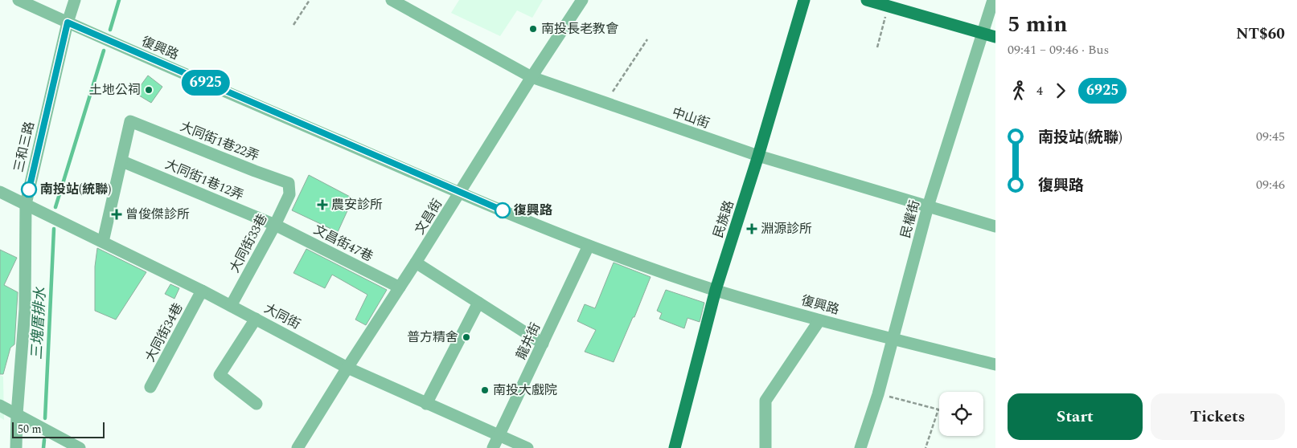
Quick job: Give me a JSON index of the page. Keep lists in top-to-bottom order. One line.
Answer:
{"streets":{"main road":["民族路"],"street":["復興路","中山街","大同街1巷22弄","三和三路","大同街1巷12弄","文昌街","民權街","大同街33巷","文昌街47巷","大同街","大同街34巷","龍井街"]},"crossings":[["復興路","三和三路"],["復興路","文昌街"],["復興路","民族路"],["復興路","民權街"],["復興路","龍井街"],["中山街","文昌街"],["中山街","民族路"],["中山街","民權街"],["大同街1巷22弄","大同街1巷12弄"],["大同街1巷22弄","大同街33巷"],["三和三路","大同街"],["大同街1巷12弄","大同街33巷"],["大同街1巷12弄","文昌街47巷"],["文昌街","文昌街47巷"],["文昌街","大同街"],["大同街33巷","文昌街47巷"],["大同街33巷","大同街"],["大同街","大同街34巷"],["大同街","龍井街"]],"water":["三塊厝排水"],"places":{"other":["南投長老教會","土地公祠","南投站(統聯)","復興路","普方精舍","南投大戲院"],"health":["農安診所","曾俊傑診所","淵源診所"]},"lines":["bus line 6925"],"scale_bar":"50 m","page":{"on_map":"6925","heading":["5 min","09:41 – 09:46 · Bus","NT$60"],"legs":["4","6925"],"list":[{"name":"南投站(統聯)","value":"09:45"},{"name":"復興路","value":"09:46"}],"buttons":["Start","Tickets"],"scale":"50 m"}}
